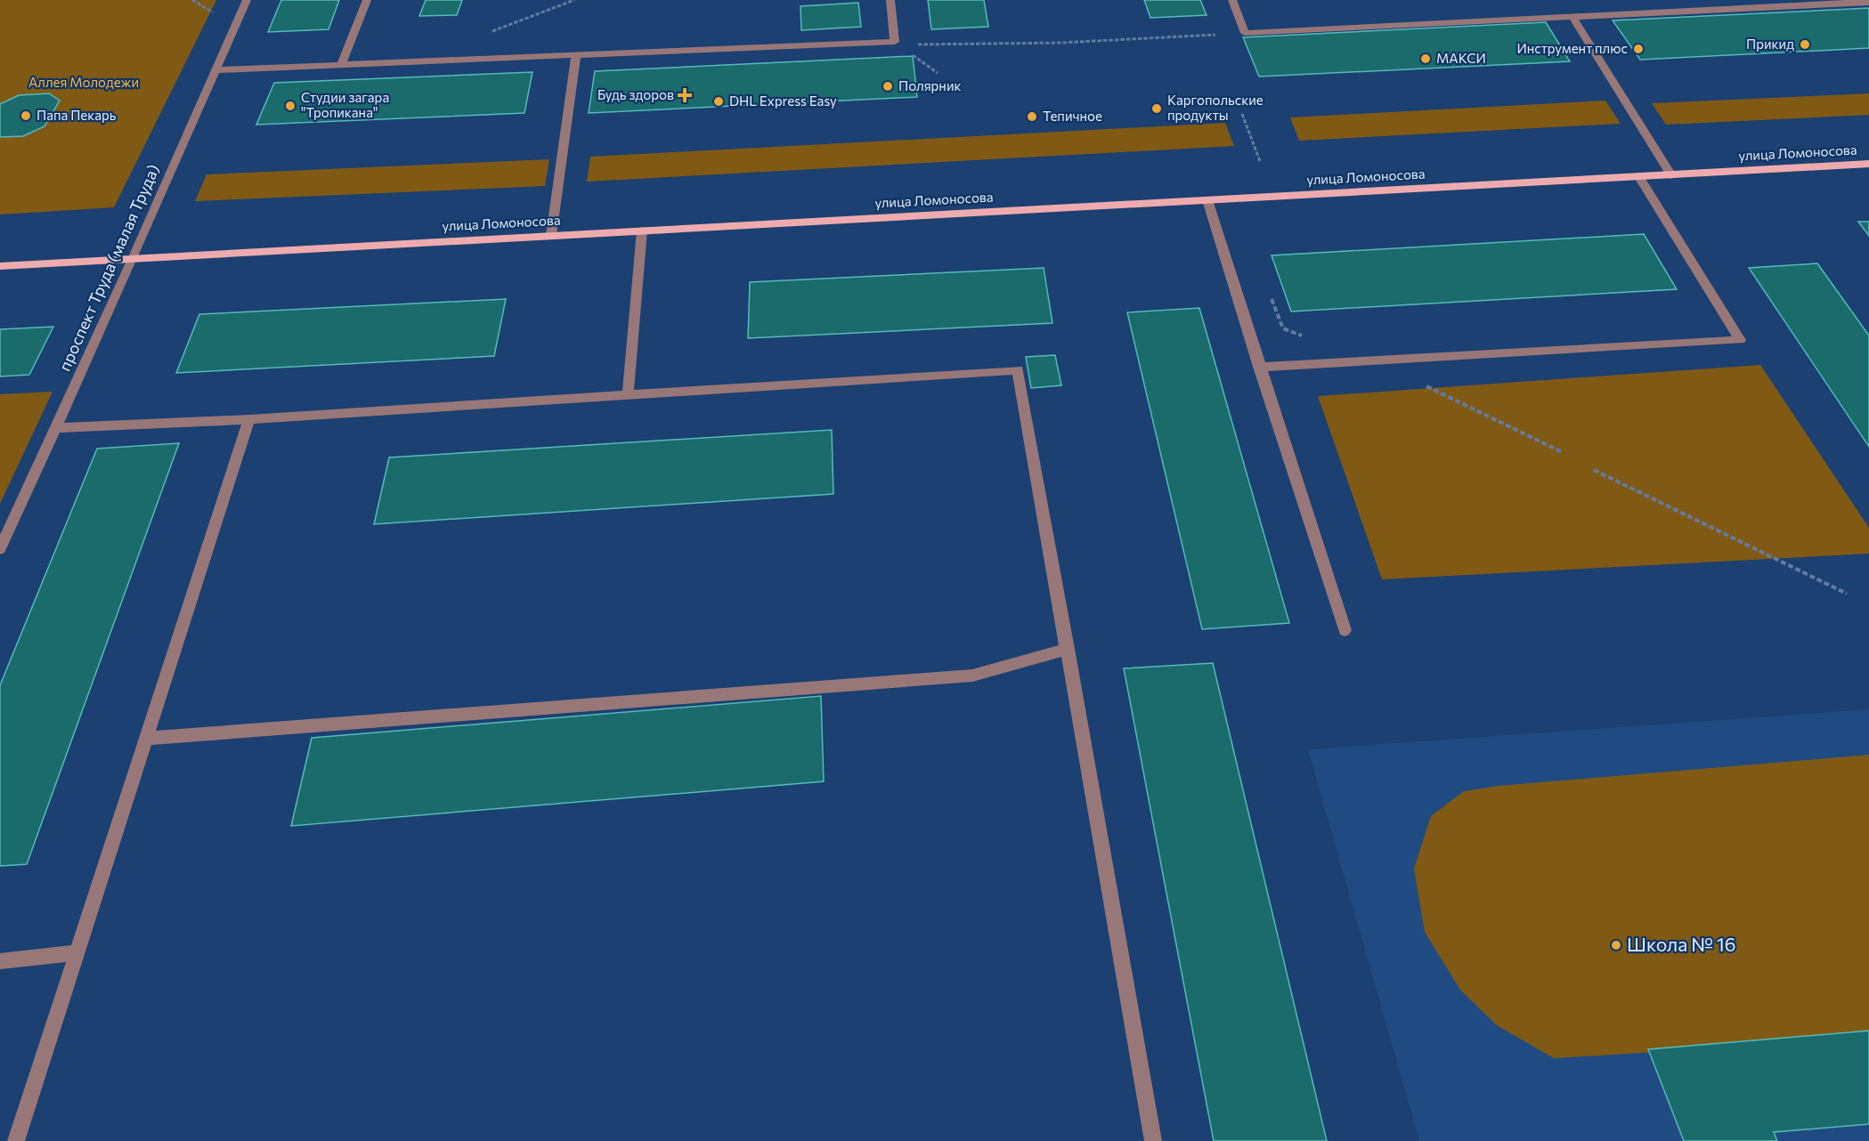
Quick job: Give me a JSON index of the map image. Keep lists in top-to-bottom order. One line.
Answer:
{"streets":{"main road":["улица Ломоносова"],"street":["проспект Труда (малая Труда)"]},"crossings":[["улица Ломоносова","проспект Труда (малая Труда)"]],"parks":["Аллея Молодежи"],"places":{"other":["Прикид","Инструмент плюс","МАКСИ","Полярник","DHL Express Easy","Студии загара \"Тропикана\"","Каргопольские продукты","Папа Пекарь","Тепичное","Школа № 16"],"health":["Будь здоров"]}}
